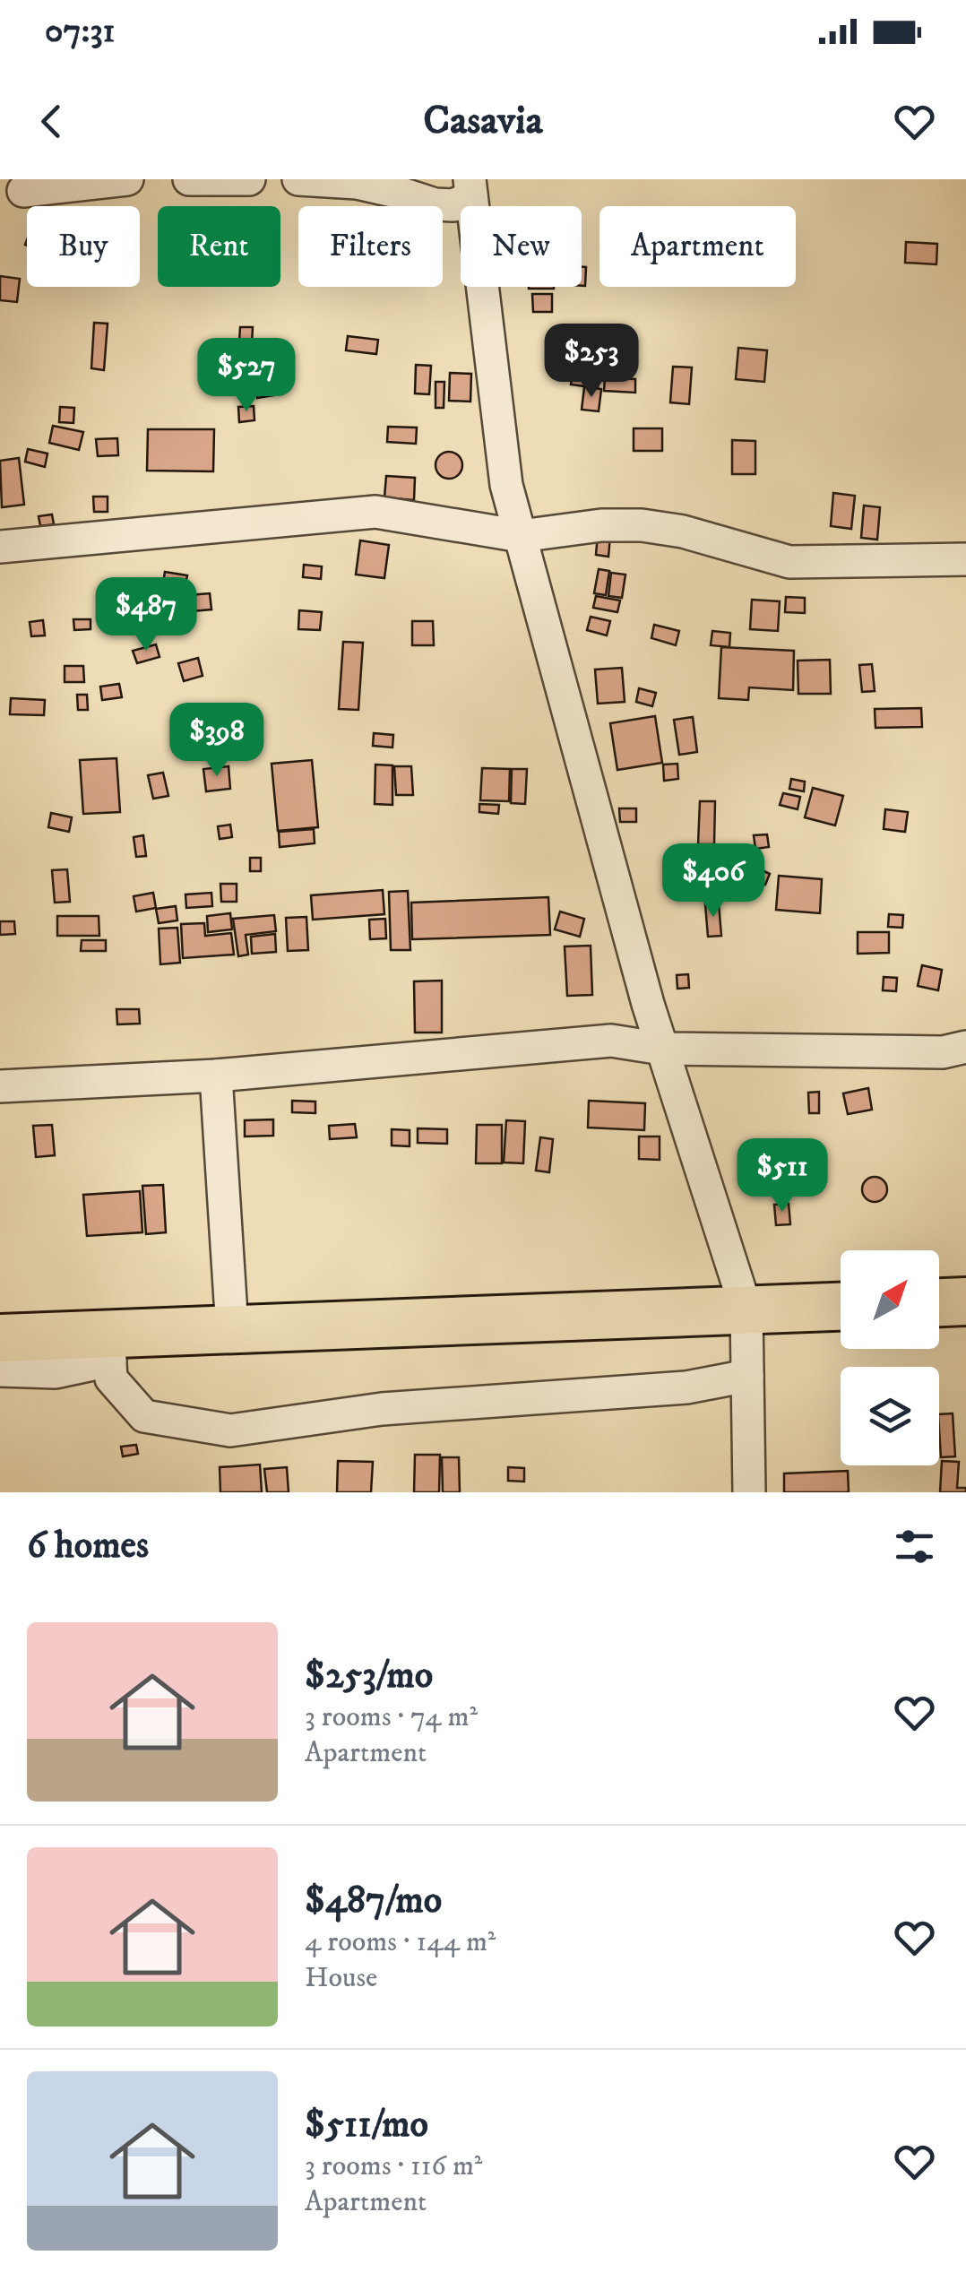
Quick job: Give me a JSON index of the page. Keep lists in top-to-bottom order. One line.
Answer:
{"north":"top right","page":{"status":"07:31","header":"Casavia","chip":["Buy","Rent","Filters","New","Apartment"],"price":["$253","$527","$487","$398","$406","$511"],"heading":"6 homes","list":[{"name":"$253/mo","note":"3 rooms · 74 m² · Apartment"},{"name":"$487/mo","note":"4 rooms · 144 m² · House"},{"name":"$511/mo","note":"3 rooms · 116 m² · Apartment"}]}}
